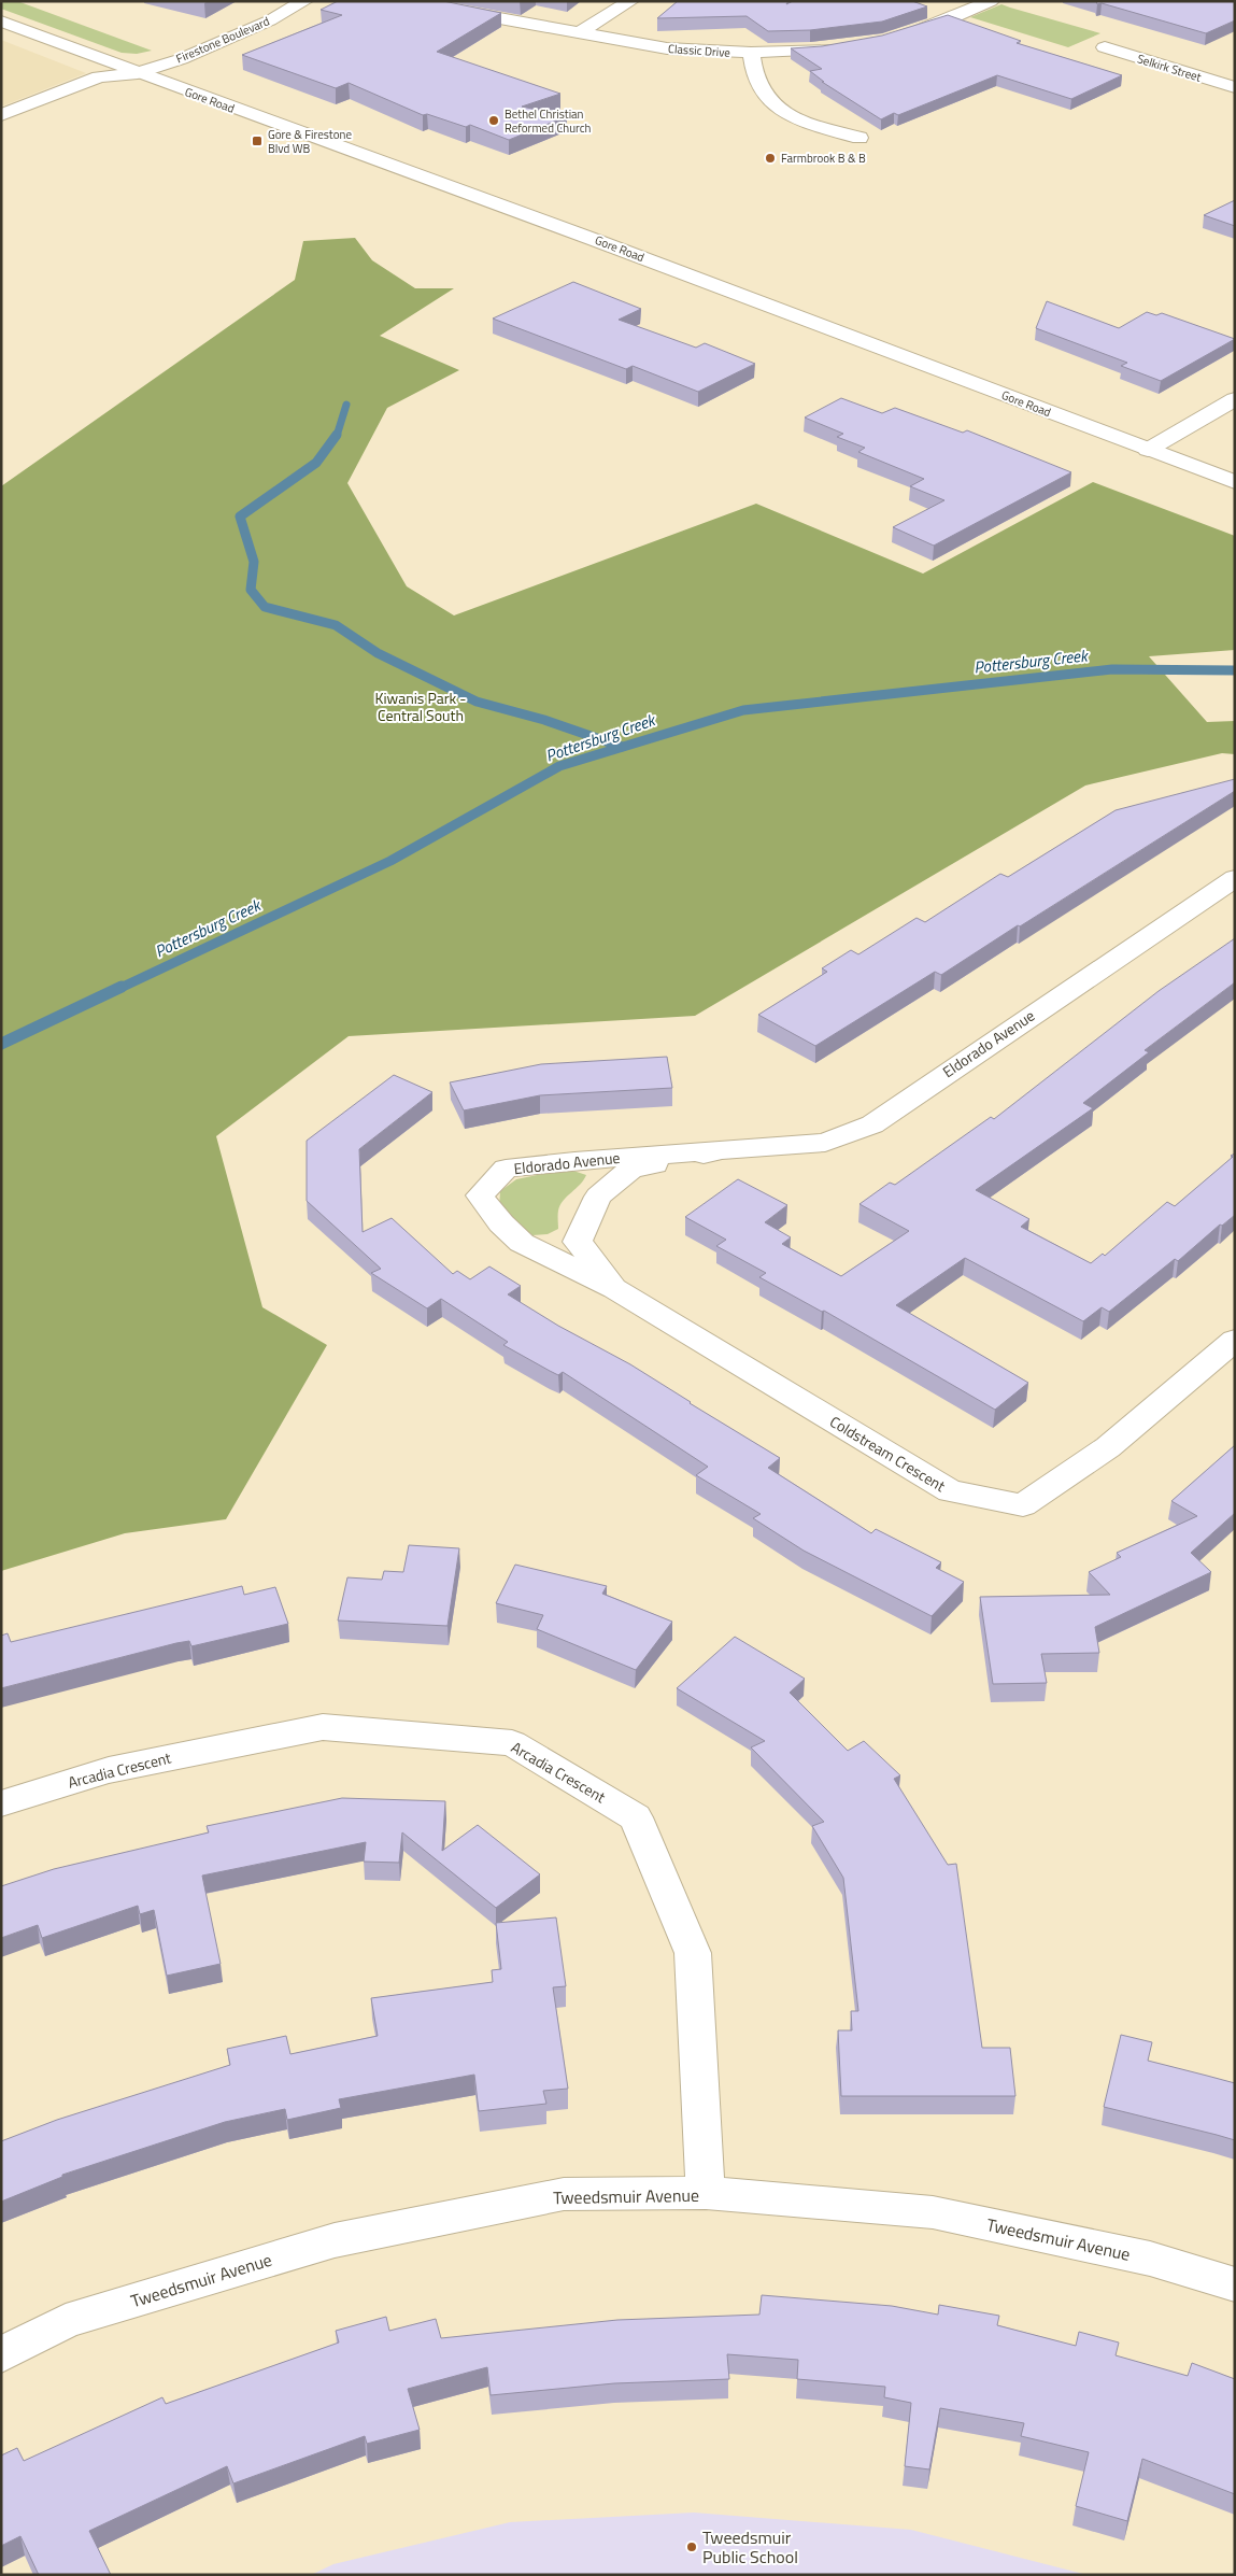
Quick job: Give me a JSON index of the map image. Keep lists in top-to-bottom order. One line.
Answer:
{"streets":{"street":["Firestone Boulevard","Classic Drive","Selkirk Street","Gore Road","Eldorado Avenue","Coldstream Crescent","Arcadia Crescent","Tweedsmuir Avenue"]},"crossings":[["Firestone Boulevard","Gore Road"],["Eldorado Avenue","Coldstream Crescent"],["Arcadia Crescent","Tweedsmuir Avenue"]],"water":["Pottersburg Creek"],"parks":["Kiwanis Park - Central South"],"places":{"other":["Bethel Christian Reformed Church","Farmbrook B & B","Tweedsmuir Public School"],"transit":["Gore & Firestone Blvd WB"]}}
